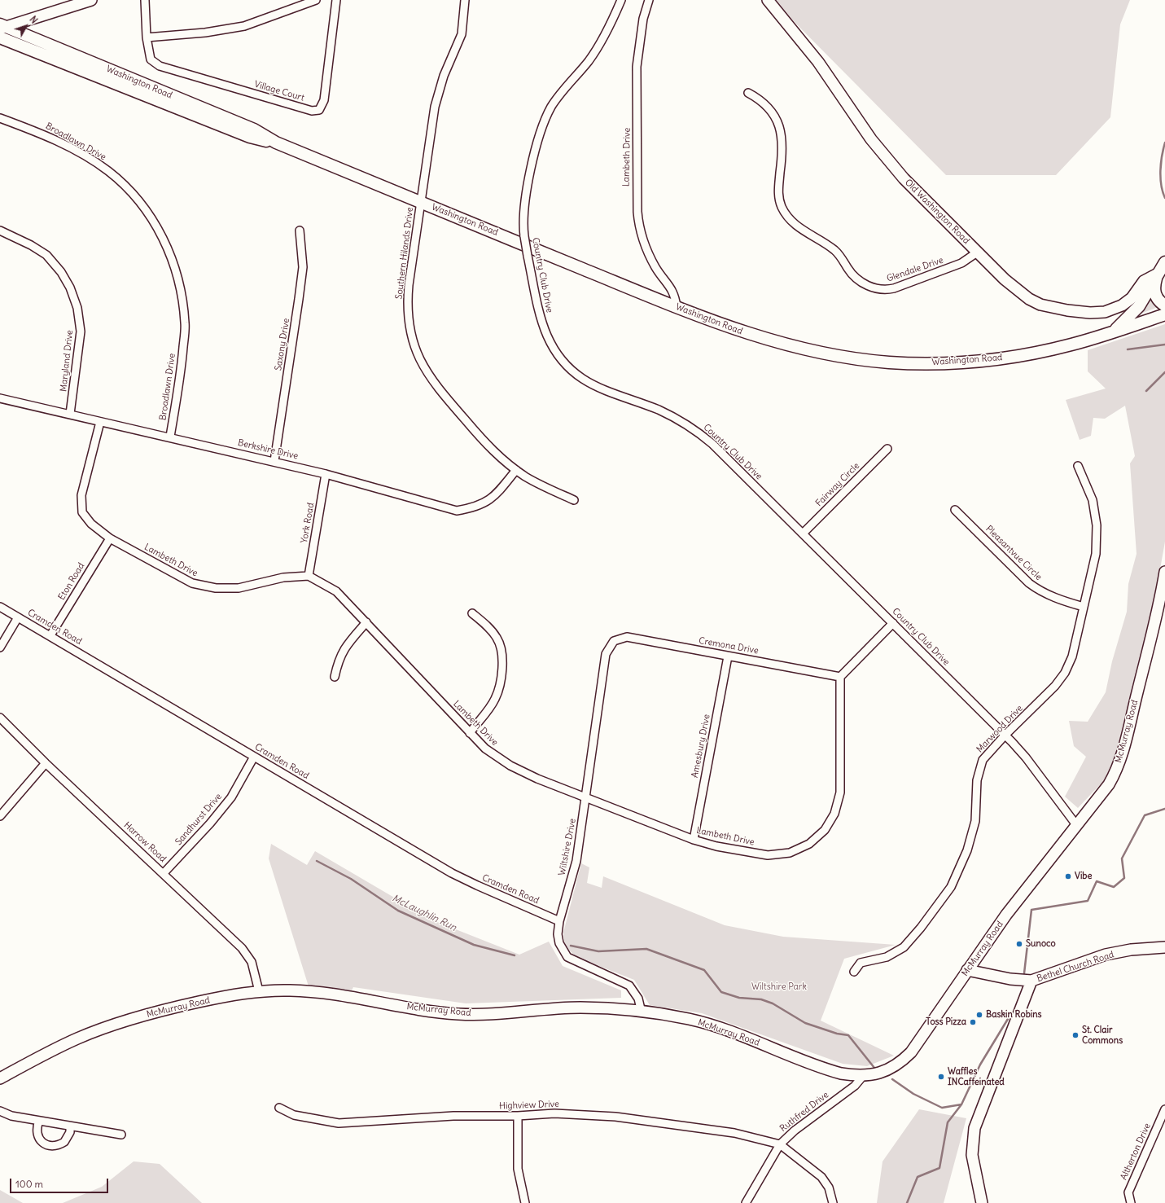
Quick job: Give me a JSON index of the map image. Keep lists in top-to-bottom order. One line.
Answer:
{"streets":{"main road":["Washington Road","Old Washington Road","McMurray Road","Bethel Church Road"],"street":["Village Court","Broadlawn Drive","Lambeth Drive","Southern Hilands Drive","Glendale Drive","Country Club Drive","Saxony Drive","Maryland Drive","Berkshire Drive","Fairway Circle","York Road","Pleasantvue Circle","Eton Road","Cramden Road","Cremona Drive","Marwood Drive","Amesbury Drive","Sandhurst Drive","Harrow Road","Wiltshire Drive","Highview Drive","Ruthfred Drive","Altherton Drive"]},"crossings":[["Washington Road","Lambeth Drive"],["Washington Road","Southern Hilands Drive"],["Broadlawn Drive","Berkshire Drive"],["Lambeth Drive","Berkshire Drive"],["Lambeth Drive","York Road"],["Lambeth Drive","Eton Road"],["Lambeth Drive","Cremona Drive"],["Lambeth Drive","Amesbury Drive"],["Lambeth Drive","Wiltshire Drive"],["Old Washington Road","Glendale Drive"],["Southern Hilands Drive","Berkshire Drive"],["Country Club Drive","Fairway Circle"],["Country Club Drive","Marwood Drive"],["Country Club Drive","McMurray Road"],["Saxony Drive","Berkshire Drive"],["Maryland Drive","Berkshire Drive"],["Berkshire Drive","York Road"],["Pleasantvue Circle","Marwood Drive"],["Eton Road","Cramden Road"],["Cramden Road","Sandhurst Drive"],["Cramden Road","Wiltshire Drive"],["Cremona Drive","Amesbury Drive"],["Cremona Drive","Wiltshire Drive"],["McMurray Road","Harrow Road"],["McMurray Road","Wiltshire Drive"],["McMurray Road","Bethel Church Road"],["McMurray Road","Ruthfred Drive"],["Sandhurst Drive","Harrow Road"],["Highview Drive","Ruthfred Drive"]],"water":["McLaughlin Run"],"parks":["Wiltshire Park"],"places":["Vibe","Sunoco","Baskin Robins","Toss Pizza","St. Clair Commons","Waffles INCaffeinated"],"scale_bar":"100 m","north":"top right"}
